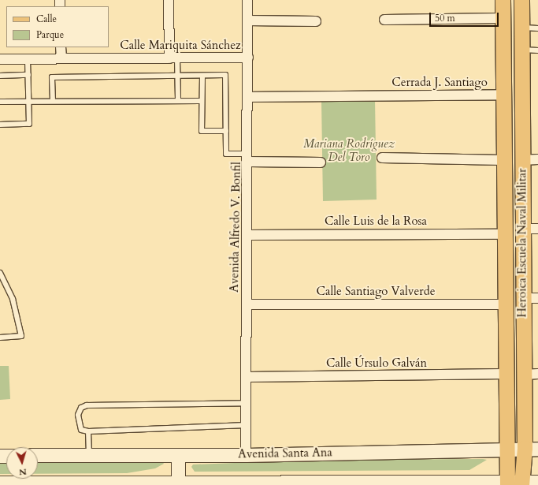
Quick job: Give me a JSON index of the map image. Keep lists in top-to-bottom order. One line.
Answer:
{"streets":{"main road":["Heroica Escuela Naval Militar","Avenida Santa Ana"],"street":["Calle Mariquita Sánchez","Cerrada J. Santiago","Calle Luis de la Rosa","Avenida Alfredo V. Bonfil","Calle Santiago Valverde","Calle Úrsulo Galván"]},"crossings":[["Calle Mariquita Sánchez","Avenida Alfredo V. Bonfil"],["Cerrada J. Santiago","Avenida Alfredo V. Bonfil"],["Cerrada J. Santiago","Heroica Escuela Naval Militar"],["Calle Luis de la Rosa","Avenida Alfredo V. Bonfil"],["Calle Luis de la Rosa","Heroica Escuela Naval Militar"],["Avenida Alfredo V. Bonfil","Calle Santiago Valverde"],["Avenida Alfredo V. Bonfil","Calle Úrsulo Galván"],["Avenida Alfredo V. Bonfil","Avenida Santa Ana"],["Heroica Escuela Naval Militar","Calle Santiago Valverde"],["Heroica Escuela Naval Militar","Calle Úrsulo Galván"],["Heroica Escuela Naval Militar","Avenida Santa Ana"]],"parks":["Mariana Rodríguez Del Toro"],"legend":["Calle","Parque"],"scale_bar":"50 m","north":"bottom"}
